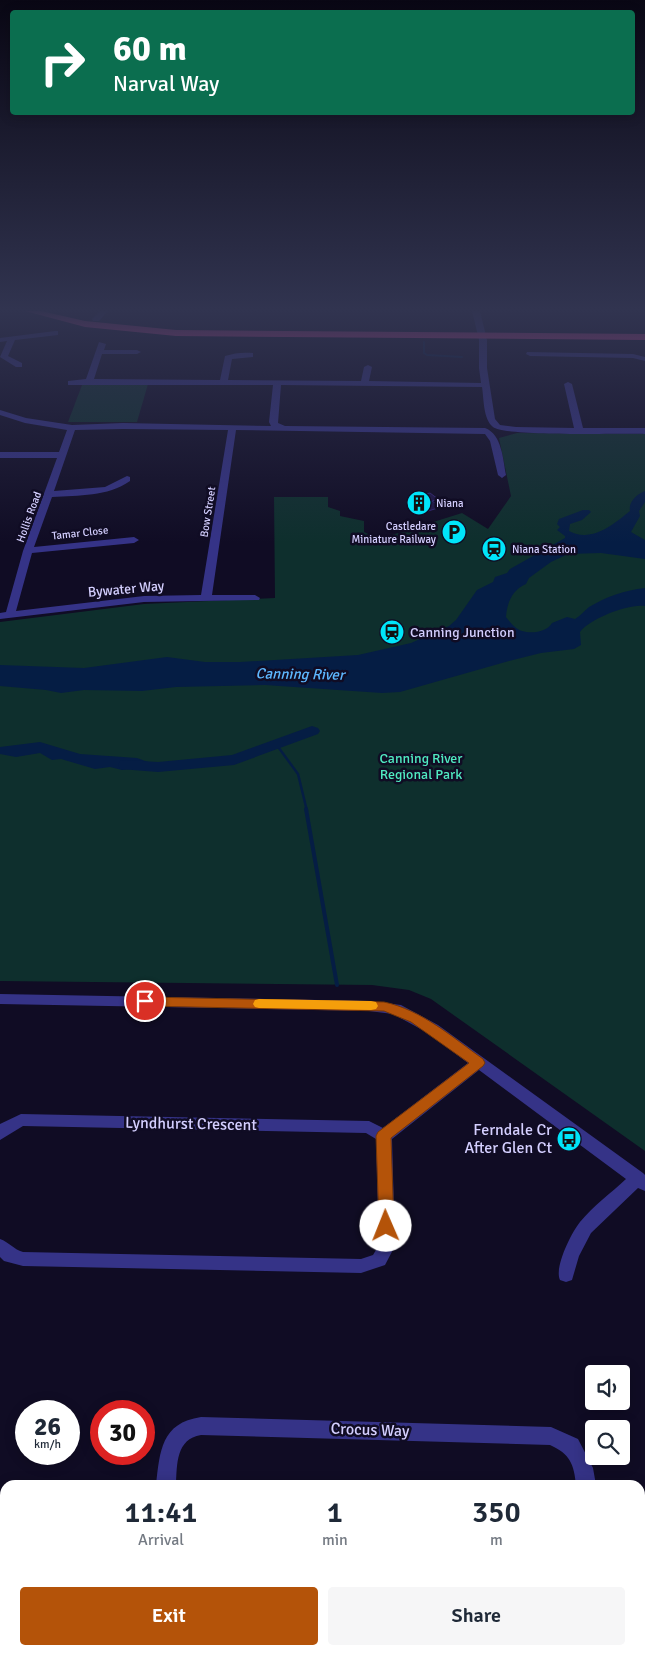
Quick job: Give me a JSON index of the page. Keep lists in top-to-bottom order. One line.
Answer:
{"streets":{"street":["Bow Street","Hollis Road","Tamar Close","Bywater Way","Lyndhurst Crescent","Crocus Way"]},"crossings":[["Bow Street","Bywater Way"],["Hollis Road","Tamar Close"],["Hollis Road","Bywater Way"]],"water":["Canning River"],"parks":["Canning River Regional Park"],"places":{"building":["Niana"],"parking":["Castledare Miniature Railway"],"station":["Niana Station","Canning Junction"],"bus stop":["Ferndale Cr After Glen Ct"]},"page":{"turn":["60 m","Narval Way"],"speed":"26 km/h","limit":"30","eta":["11:41","Arrival","1","min","350","m"],"buttons":["Exit","Share"]}}
